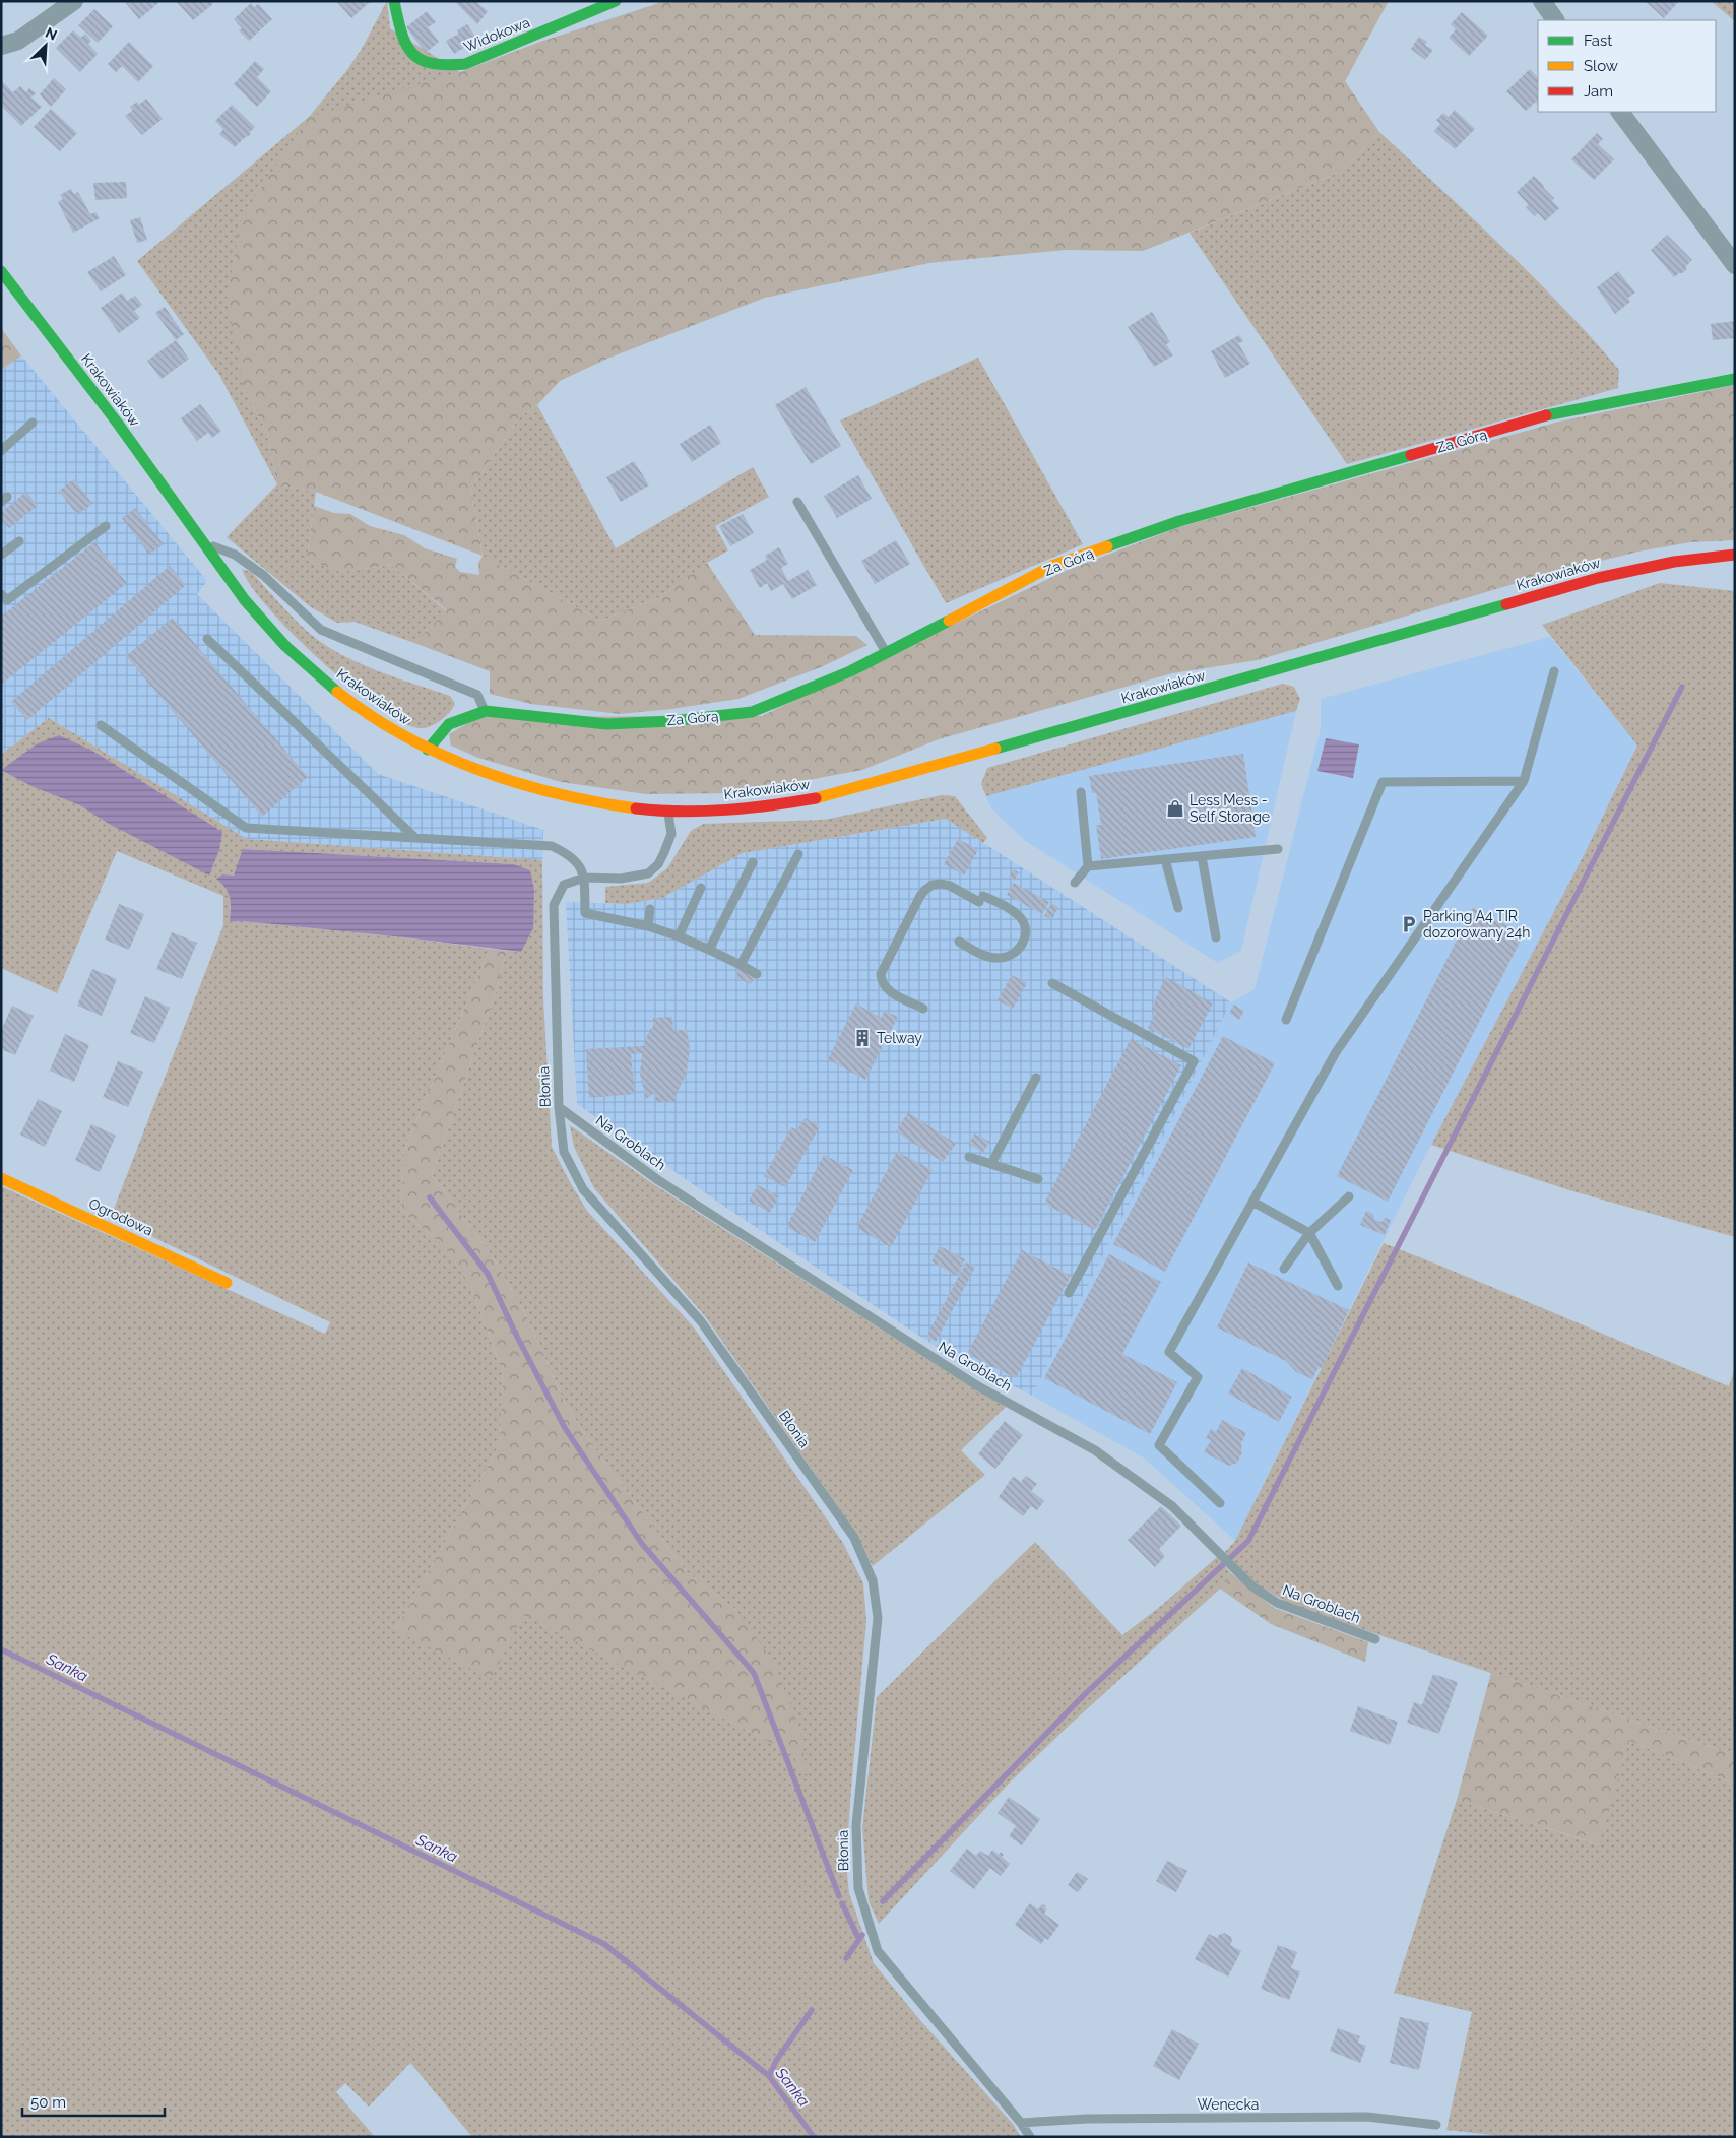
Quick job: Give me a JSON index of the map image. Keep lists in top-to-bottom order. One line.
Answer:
{"streets":{"main road":["Widokowa","Krakowiaków","Za Górą","Ogrodowa"],"lane":["Błonia","Na Groblach","Wenecka"]},"crossings":[["Krakowiaków","Za Górą"],["Krakowiaków","Błonia"],["Błonia","Na Groblach"],["Błonia","Wenecka"]],"water":["Sanka"],"places":{"shop":["Less Mess - Self Storage"],"parking":["Parking A4 TIR dozorowany 24h"],"building":["Telway"]},"legend":["Fast","Slow","Jam"],"scale_bar":"50 m","north":"top right"}
